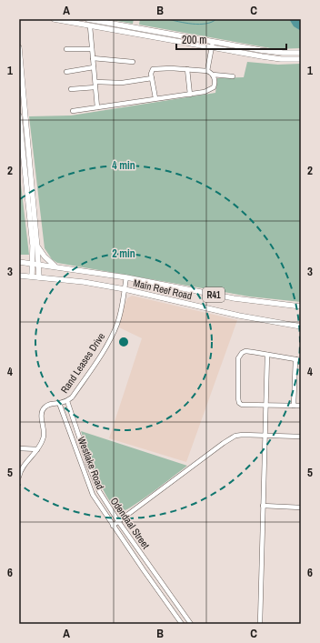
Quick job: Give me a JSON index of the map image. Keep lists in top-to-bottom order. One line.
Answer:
{"streets":{"main road":["Main Reef Road","R41"],"street":["Rand Leases Drive","Westlake Road","Odendaal Street"]},"crossings":[["Main Reef Road","Rand Leases Drive"],["Rand Leases Drive","Westlake Road"],["Rand Leases Drive","Odendaal Street"],["Westlake Road","Odendaal Street"]],"scale_bar":"200 m","grid":{"columns":["A","B","C"],"rows":["1","2","3","4","5","6"]},"rings":["4 min","2 min"]}
